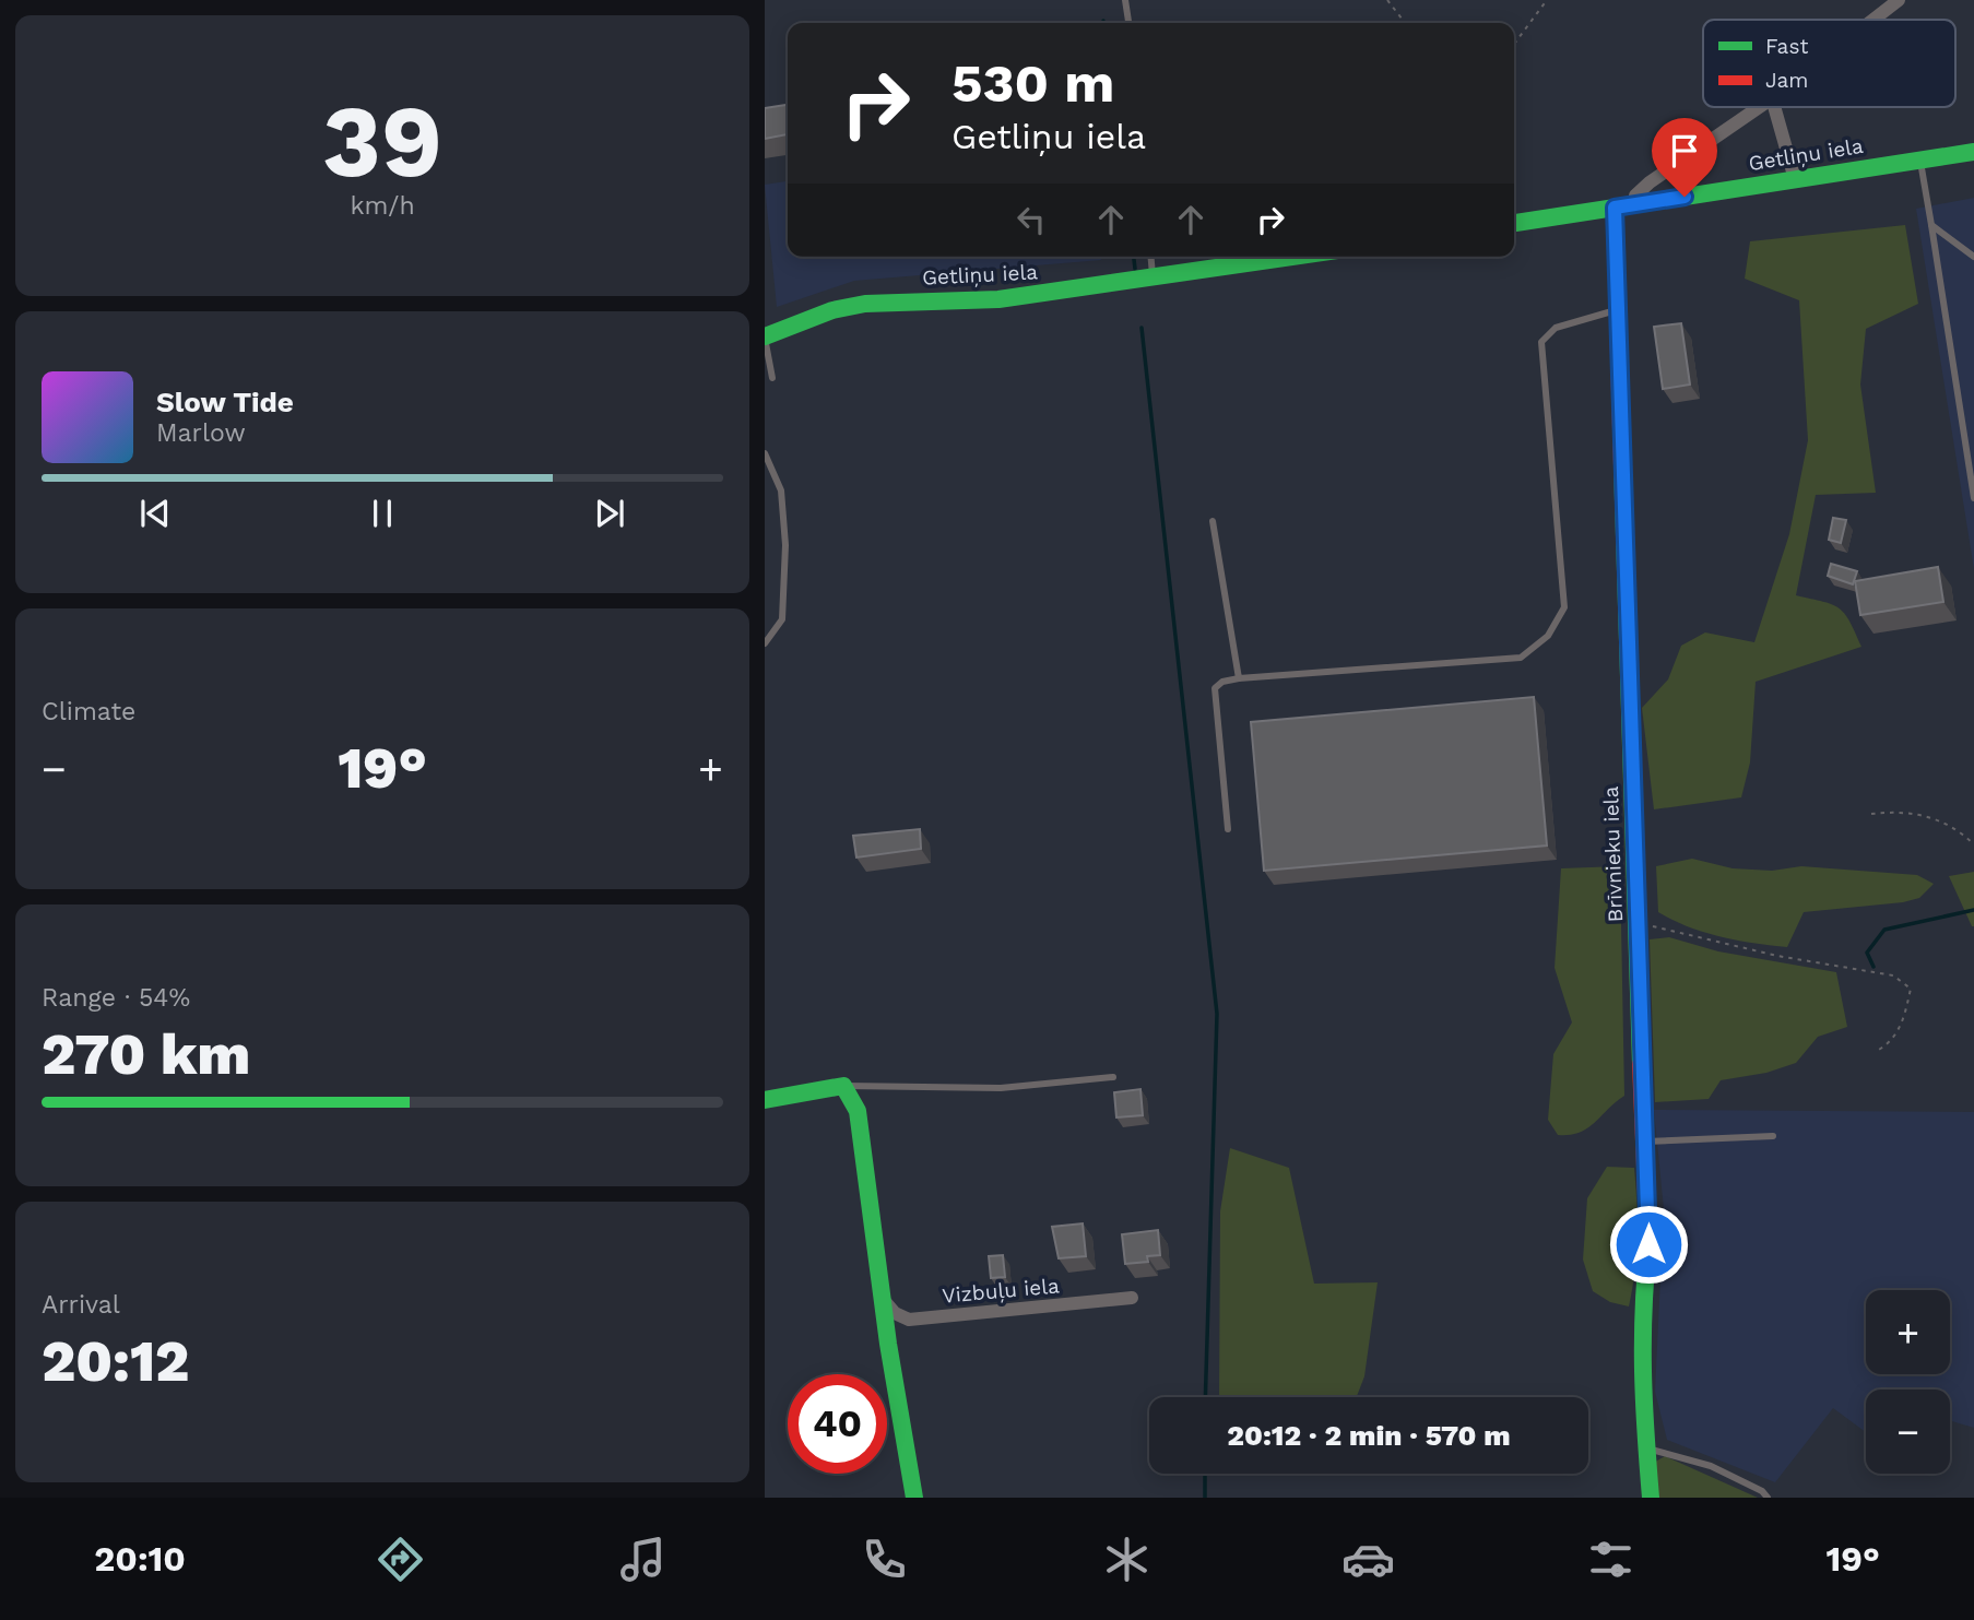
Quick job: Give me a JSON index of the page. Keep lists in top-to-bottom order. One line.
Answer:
{"streets":{"street":["Getliņu iela","Brīvnieku iela","Vizbuļu iela"]},"crossings":[["Getliņu iela","Brīvnieku iela"]],"legend":["Fast","Jam"],"page":{"tile":[["39","km/h"],"Climate",["Range · 54%","270 km"],["Arrival","20:12"]],"turn":["530 m","Getliņu iela"],"song":["Slow Tide","Marlow"],"heat":["−","19°","+"],"map_buttons":["+","−"],"limit":"40","trip":"20:12 · 2 min · 570 m","tabs":["20:10","19°"]}}
